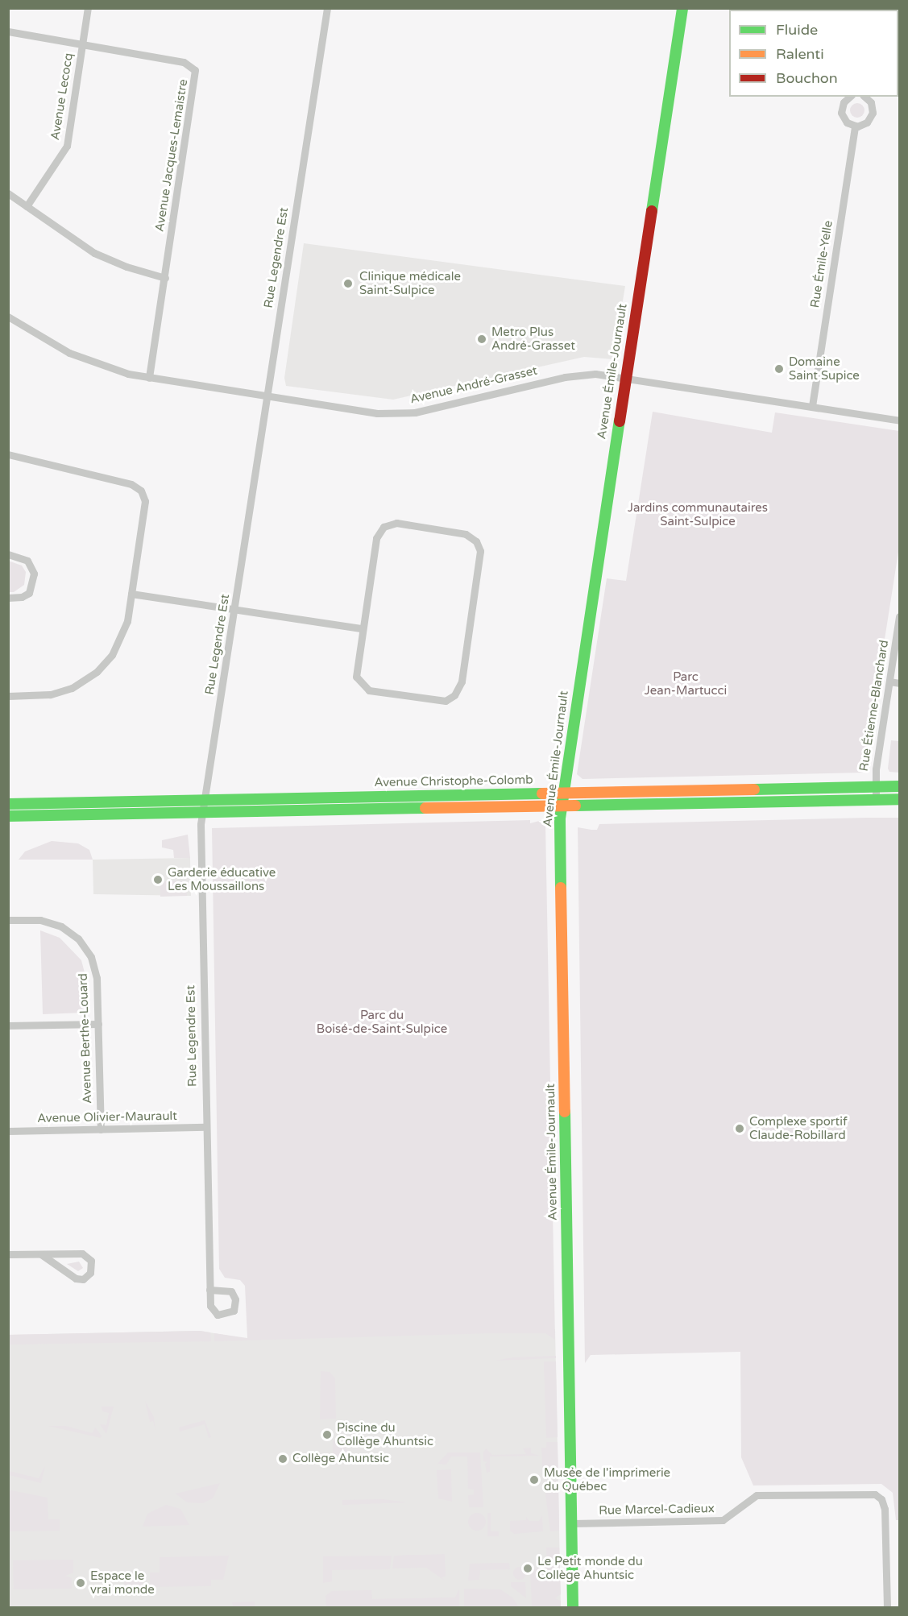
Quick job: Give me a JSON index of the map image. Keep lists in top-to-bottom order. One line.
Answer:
{"streets":{"main road":["Avenue Émile-Journault","Avenue Christophe-Colomb"],"street":["Avenue Lecocq","Avenue Jacques-Lemaistre","Rue Legendre Est","Rue Émile-Yelle","Avenue André-Grasset","Rue Étienne-Blanchard","Avenue Berthe-Louard","Avenue Olivier-Maurault","Rue Marcel-Cadieux"]},"crossings":[["Avenue Lecocq","Avenue Jacques-Lemaistre"],["Avenue Jacques-Lemaistre","Avenue André-Grasset"],["Rue Legendre Est","Avenue André-Grasset"],["Rue Legendre Est","Avenue Christophe-Colomb"],["Rue Legendre Est","Avenue Olivier-Maurault"],["Rue Émile-Yelle","Avenue André-Grasset"],["Avenue Émile-Journault","Avenue André-Grasset"],["Avenue Émile-Journault","Avenue Christophe-Colomb"],["Avenue Émile-Journault","Rue Marcel-Cadieux"],["Rue Étienne-Blanchard","Avenue Christophe-Colomb"],["Avenue Berthe-Louard","Avenue Olivier-Maurault"]],"parks":["Jardins communautaires Saint-Sulpice","Parc Jean-Martucci","Parc du Boisé-de-Saint-Sulpice"],"places":["Clinique médicale Saint-Sulpice","Metro Plus André-Grasset","Domaine Saint Supice","Garderie éducative Les Moussaillons","Complexe sportif Claude-Robillard","Piscine du Collège Ahuntsic","Collège Ahuntsic","Musée de l'imprimerie du Québec","Le Petit monde du Collège Ahuntsic","Espace le vrai monde"],"legend":["Fluide","Ralenti","Bouchon"]}
